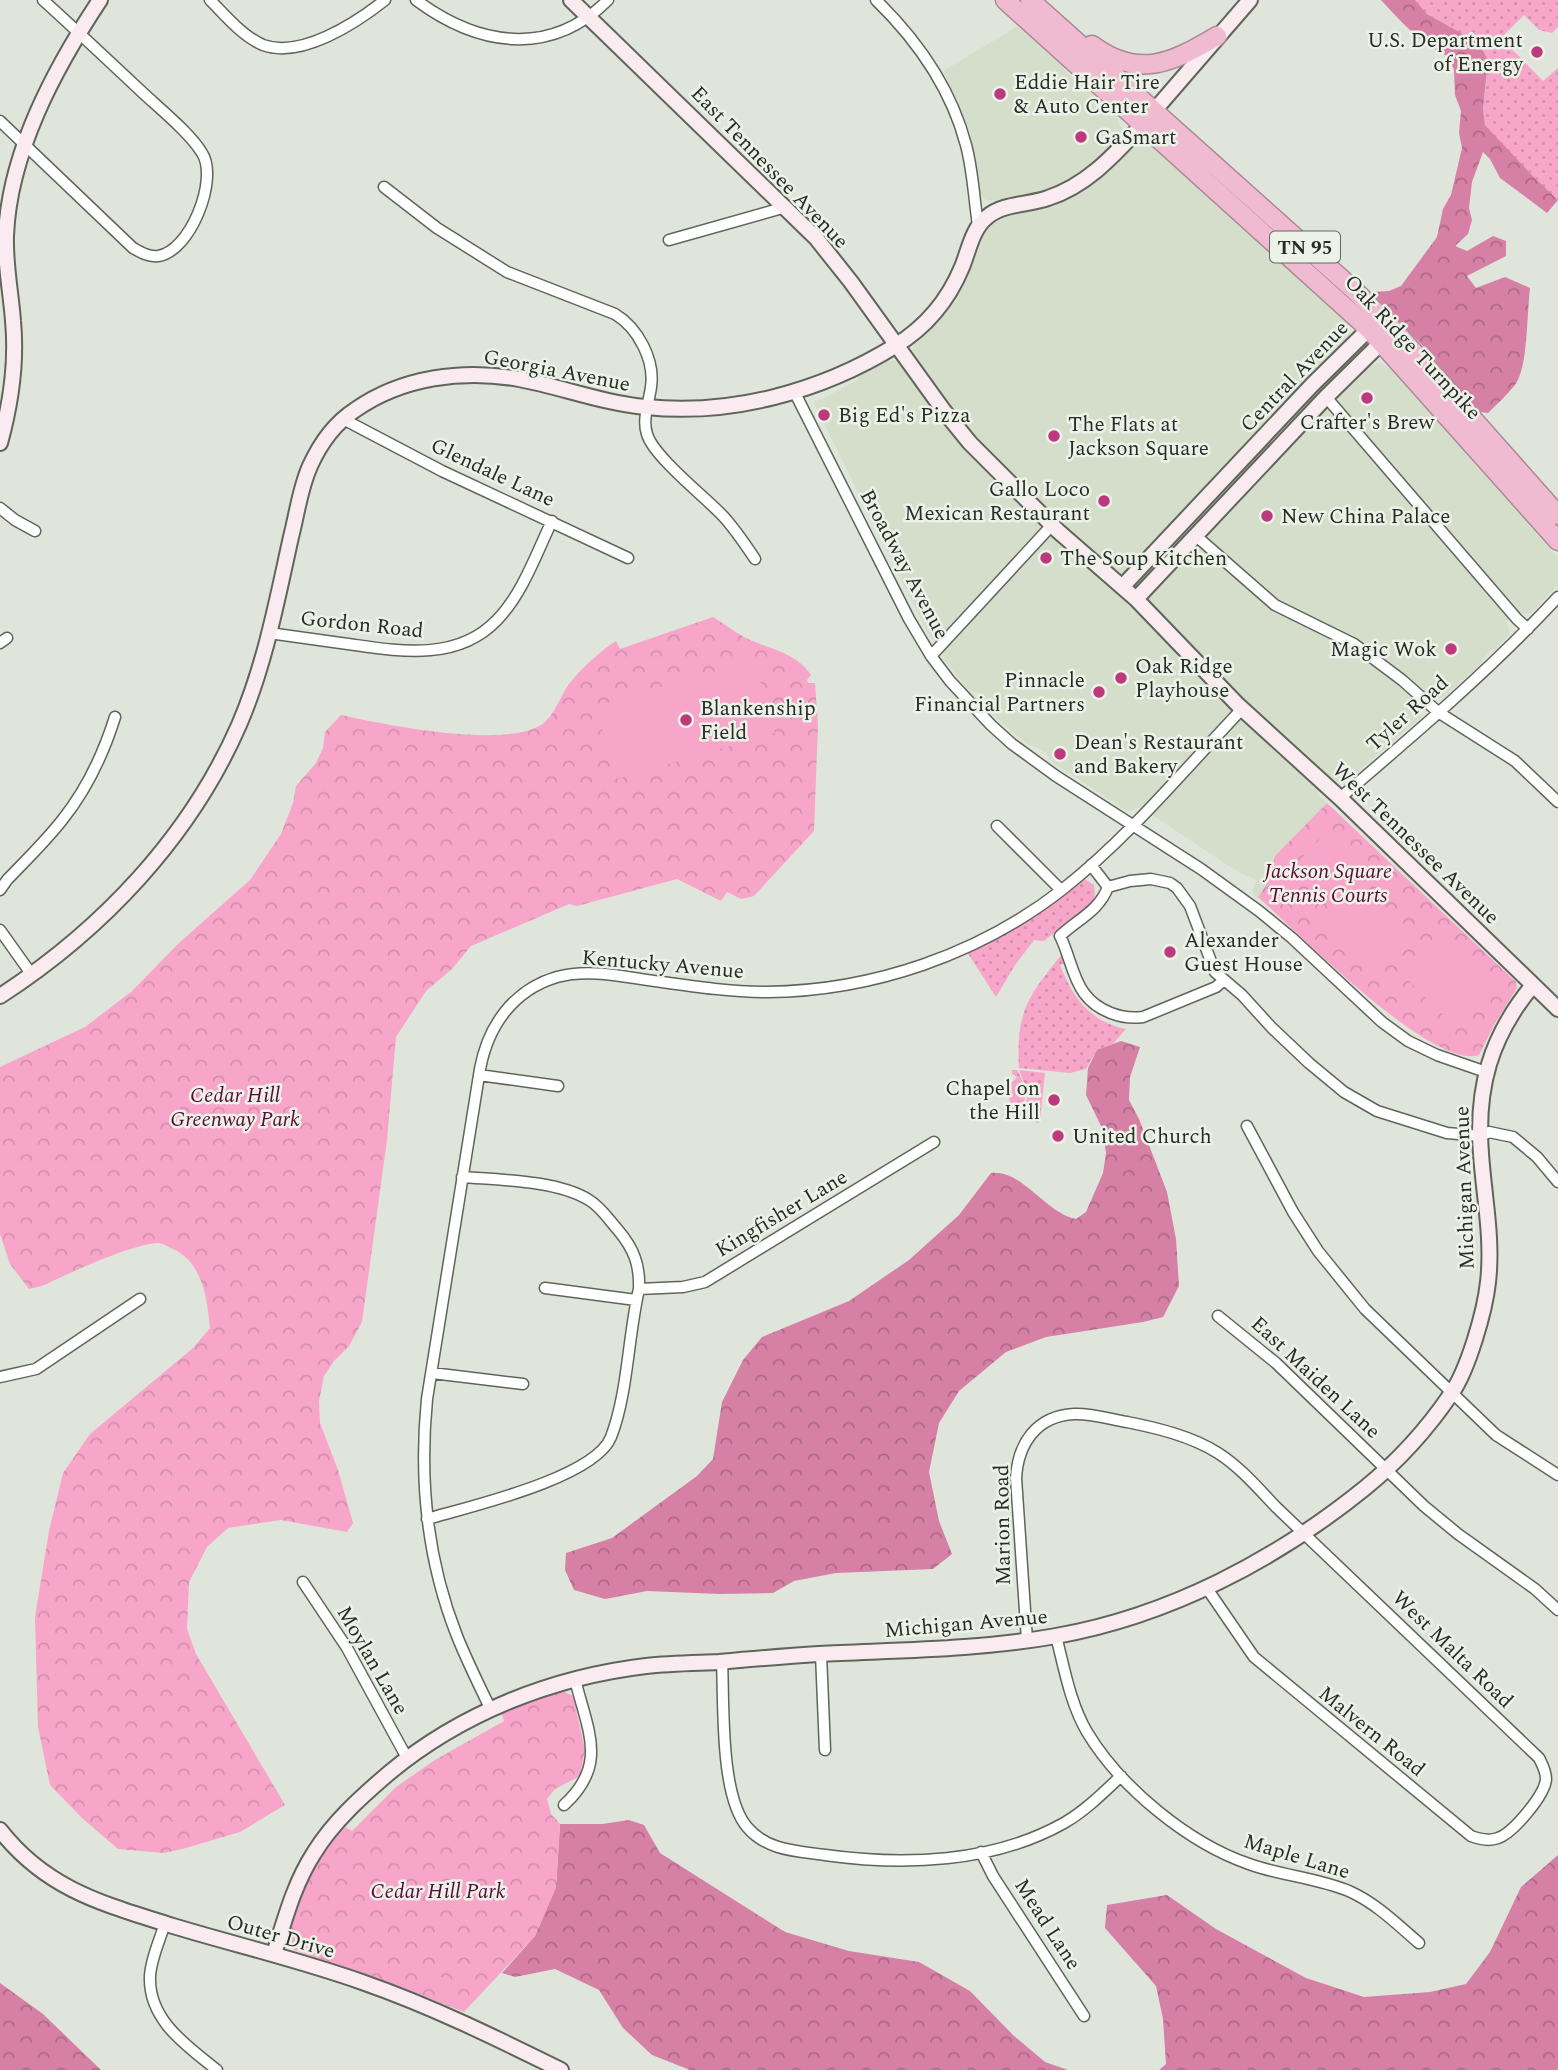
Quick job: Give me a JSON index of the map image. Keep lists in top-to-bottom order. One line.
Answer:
{"streets":{"highway":["TN 95","Oak Ridge Turnpike"],"street":["East Tennessee Avenue","Georgia Avenue","Central Avenue","Glendale Lane","Broadway Avenue","Gordon Road","Tyler Road","West Tennessee Avenue","Kentucky Avenue","Michigan Avenue","Kingfisher Lane","East Maiden Lane","Marion Road","West Malta Road","Moylan Lane","Malvern Road","Maple Lane","Mead Lane","Outer Drive"]},"crossings":[["East Tennessee Avenue","Georgia Avenue"],["East Tennessee Avenue","Central Avenue"],["East Tennessee Avenue","West Tennessee Avenue"],["East Tennessee Avenue","Kentucky Avenue"],["Oak Ridge Turnpike","Central Avenue"],["Georgia Avenue","Glendale Lane"],["Georgia Avenue","Broadway Avenue"],["Georgia Avenue","Gordon Road"],["Glendale Lane","Gordon Road"],["Broadway Avenue","Kentucky Avenue"],["Broadway Avenue","Michigan Avenue"],["Tyler Road","West Tennessee Avenue"],["West Tennessee Avenue","Kentucky Avenue"],["West Tennessee Avenue","Michigan Avenue"],["Kentucky Avenue","Michigan Avenue"],["Michigan Avenue","East Maiden Lane"],["Michigan Avenue","Marion Road"],["Michigan Avenue","West Malta Road"],["Michigan Avenue","Moylan Lane"],["Michigan Avenue","Malvern Road"],["Michigan Avenue","Maple Lane"],["Michigan Avenue","Outer Drive"],["Marion Road","West Malta Road"],["West Malta Road","Malvern Road"]],"parks":["Jackson Square Tennis Courts","Cedar Hill Greenway Park","Cedar Hill Park"],"places":["U.S. Department of Energy","Eddie Hair Tire & Auto Center","GaSmart","Crafter's Brew","Big Ed's Pizza","The Flats at Jackson Square","Gallo Loco Mexican Restaurant","New China Palace","The Soup Kitchen","Magic Wok","Oak Ridge Playhouse","Pinnacle Financial Partners","Blankenship Field","Dean's Restaurant and Bakery","Alexander Guest House","Chapel on the Hill","United Church"]}
